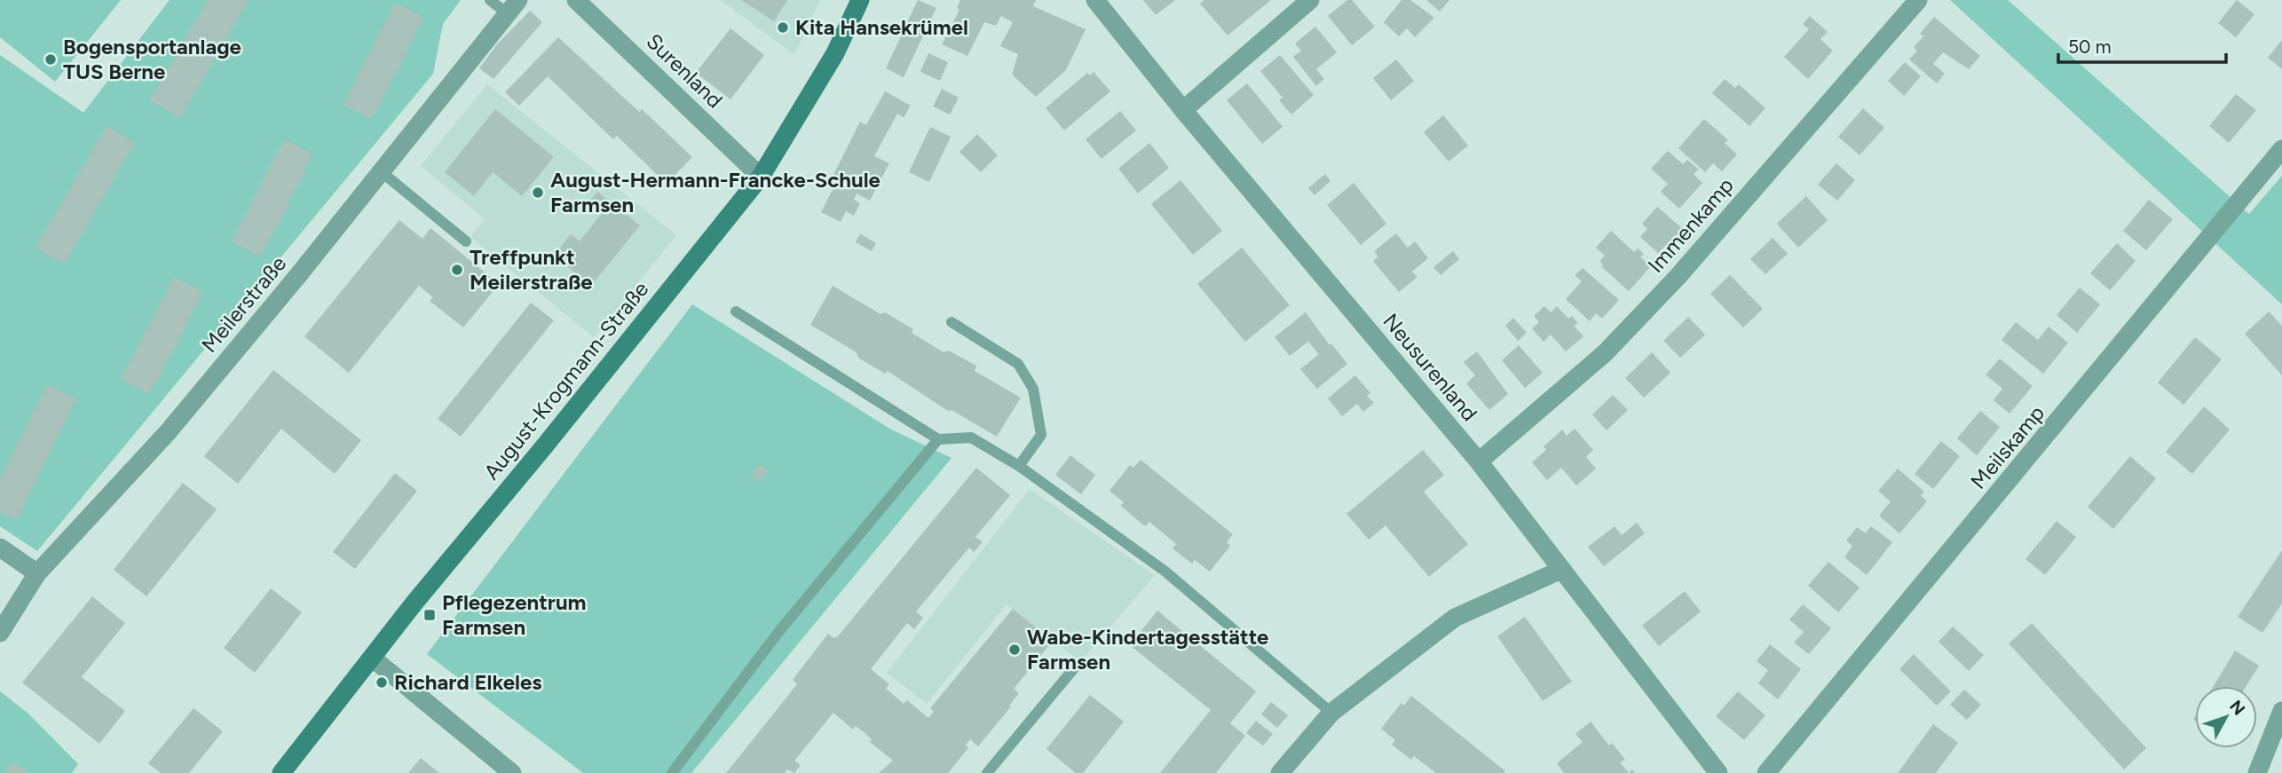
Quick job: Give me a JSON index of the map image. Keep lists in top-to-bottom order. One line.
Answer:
{"streets":{"main road":["August-Krogmann-Straße"],"street":["Surenland","Immenkamp","Meilerstraße","Neusurenland","Meilskamp"]},"crossings":[["Surenland","August-Krogmann-Straße"],["Immenkamp","Neusurenland"]],"places":{"other":["Kita Hansekrümel","Bogensportanlage TUS Berne","August-Hermann-Francke-Schule Farmsen","Treffpunkt Meilerstraße","Wabe-Kindertagesstätte Farmsen","Richard Elkeles"],"transit":["Pflegezentrum Farmsen"]},"scale_bar":"50 m","north":"top right"}
